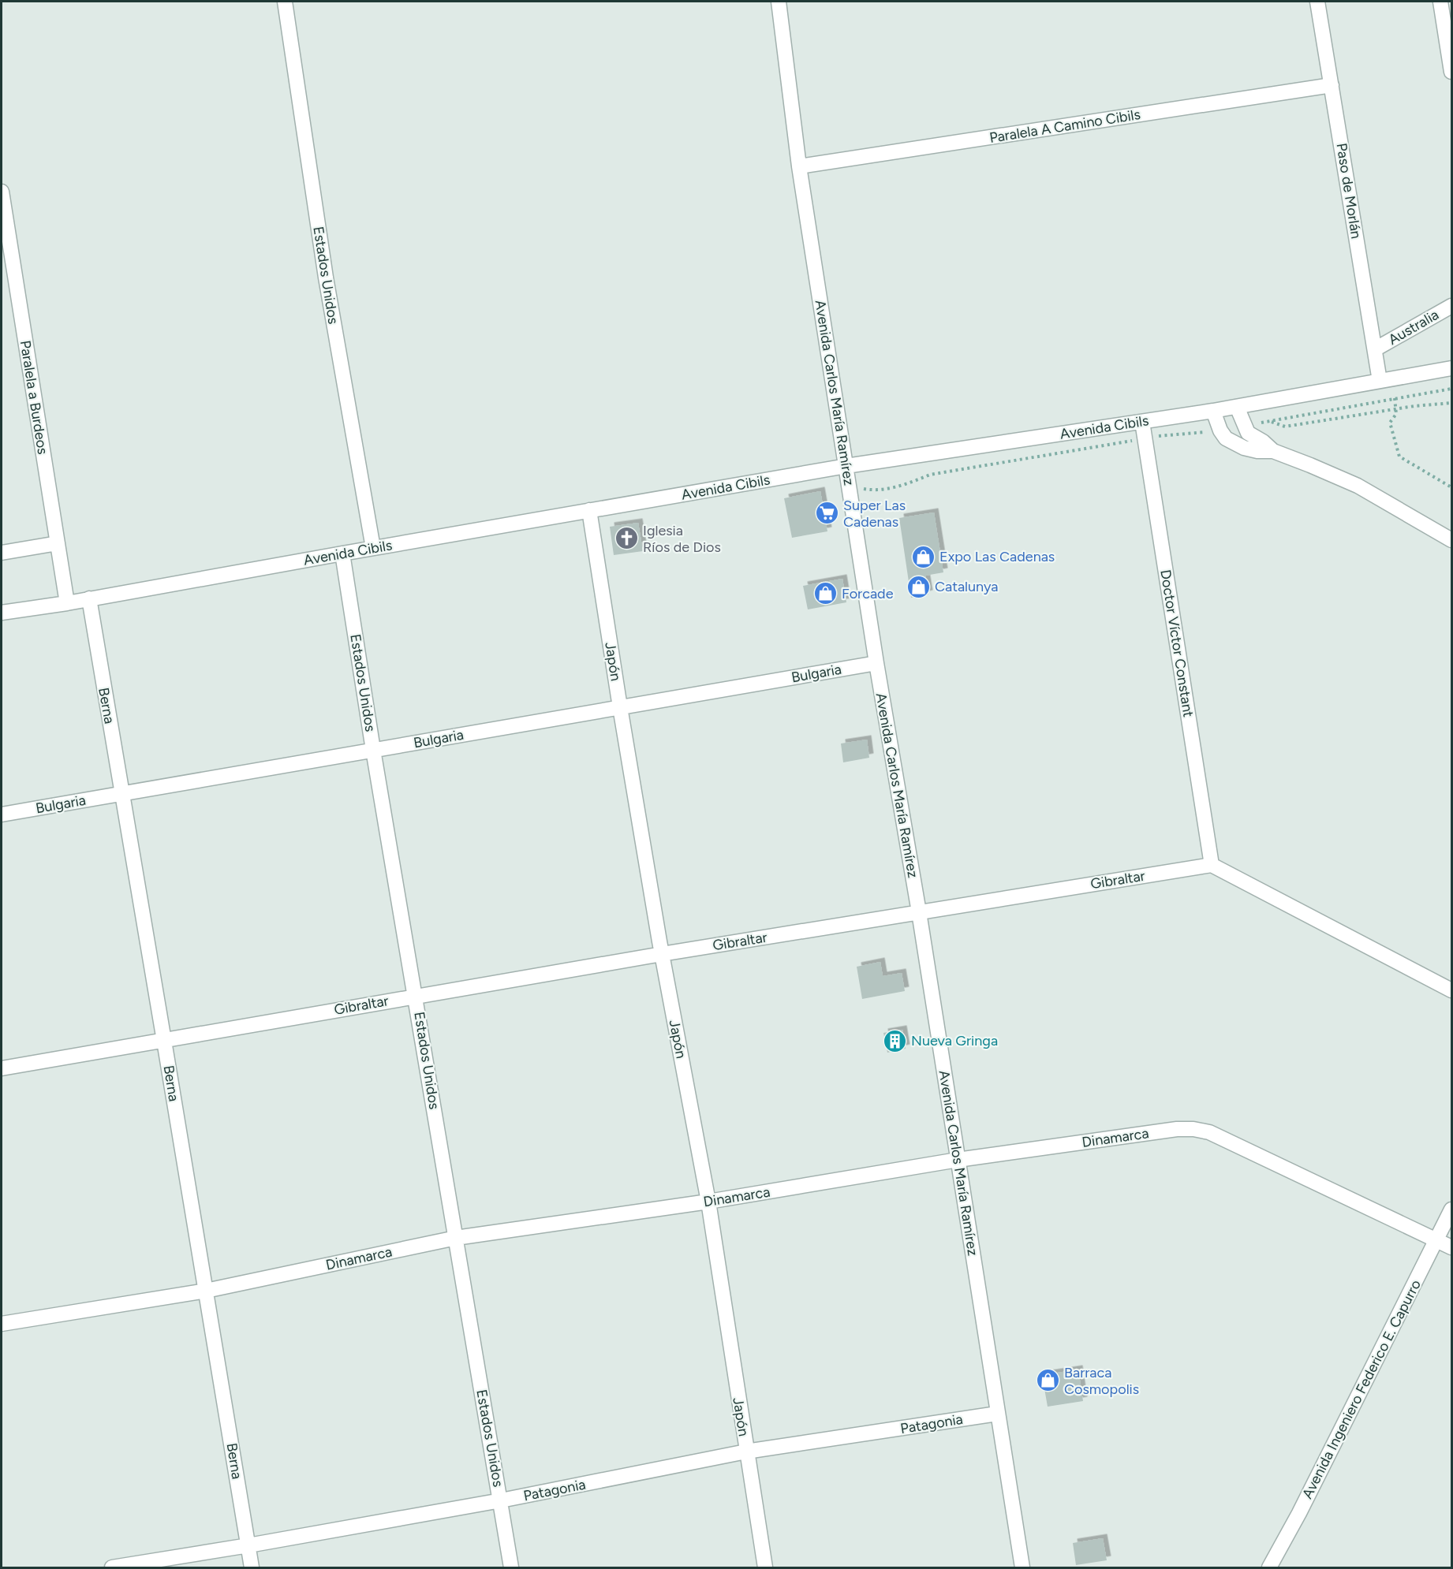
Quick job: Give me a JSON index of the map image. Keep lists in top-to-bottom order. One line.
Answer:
{"streets":{"street":["Paralela A Camino Cibils","Paso de Morlán","Estados Unidos","Australia","Avenida Carlos María Ramírez","Paralela a Burdeos","Avenida Cibils","Doctor Víctor Constant","Japón","Bulgaria","Berna","Gibraltar","Dinamarca","Avenida Ingeniero Federico E. Capurro","Patagonia"]},"crossings":[["Paralela A Camino Cibils","Paso de Morlán"],["Paralela A Camino Cibils","Avenida Carlos María Ramírez"],["Paso de Morlán","Australia"],["Paso de Morlán","Avenida Cibils"],["Estados Unidos","Avenida Cibils"],["Estados Unidos","Bulgaria"],["Estados Unidos","Gibraltar"],["Estados Unidos","Dinamarca"],["Estados Unidos","Patagonia"],["Avenida Carlos María Ramírez","Avenida Cibils"],["Avenida Carlos María Ramírez","Bulgaria"],["Avenida Carlos María Ramírez","Gibraltar"],["Avenida Carlos María Ramírez","Dinamarca"],["Avenida Carlos María Ramírez","Patagonia"],["Paralela a Burdeos","Avenida Cibils"],["Avenida Cibils","Doctor Víctor Constant"],["Avenida Cibils","Japón"],["Avenida Cibils","Berna"],["Doctor Víctor Constant","Gibraltar"],["Japón","Bulgaria"],["Japón","Gibraltar"],["Japón","Dinamarca"],["Japón","Patagonia"],["Bulgaria","Berna"],["Berna","Gibraltar"],["Berna","Dinamarca"],["Berna","Patagonia"],["Dinamarca","Avenida Ingeniero Federico E. Capurro"]],"places":{"supermarket":["Super Las Cadenas"],"church":["Iglesia Ríos de Dios"],"shop":["Expo Las Cadenas","Catalunya","Forcade","Barraca Cosmopolis"],"building":["Nueva Gringa"]}}
